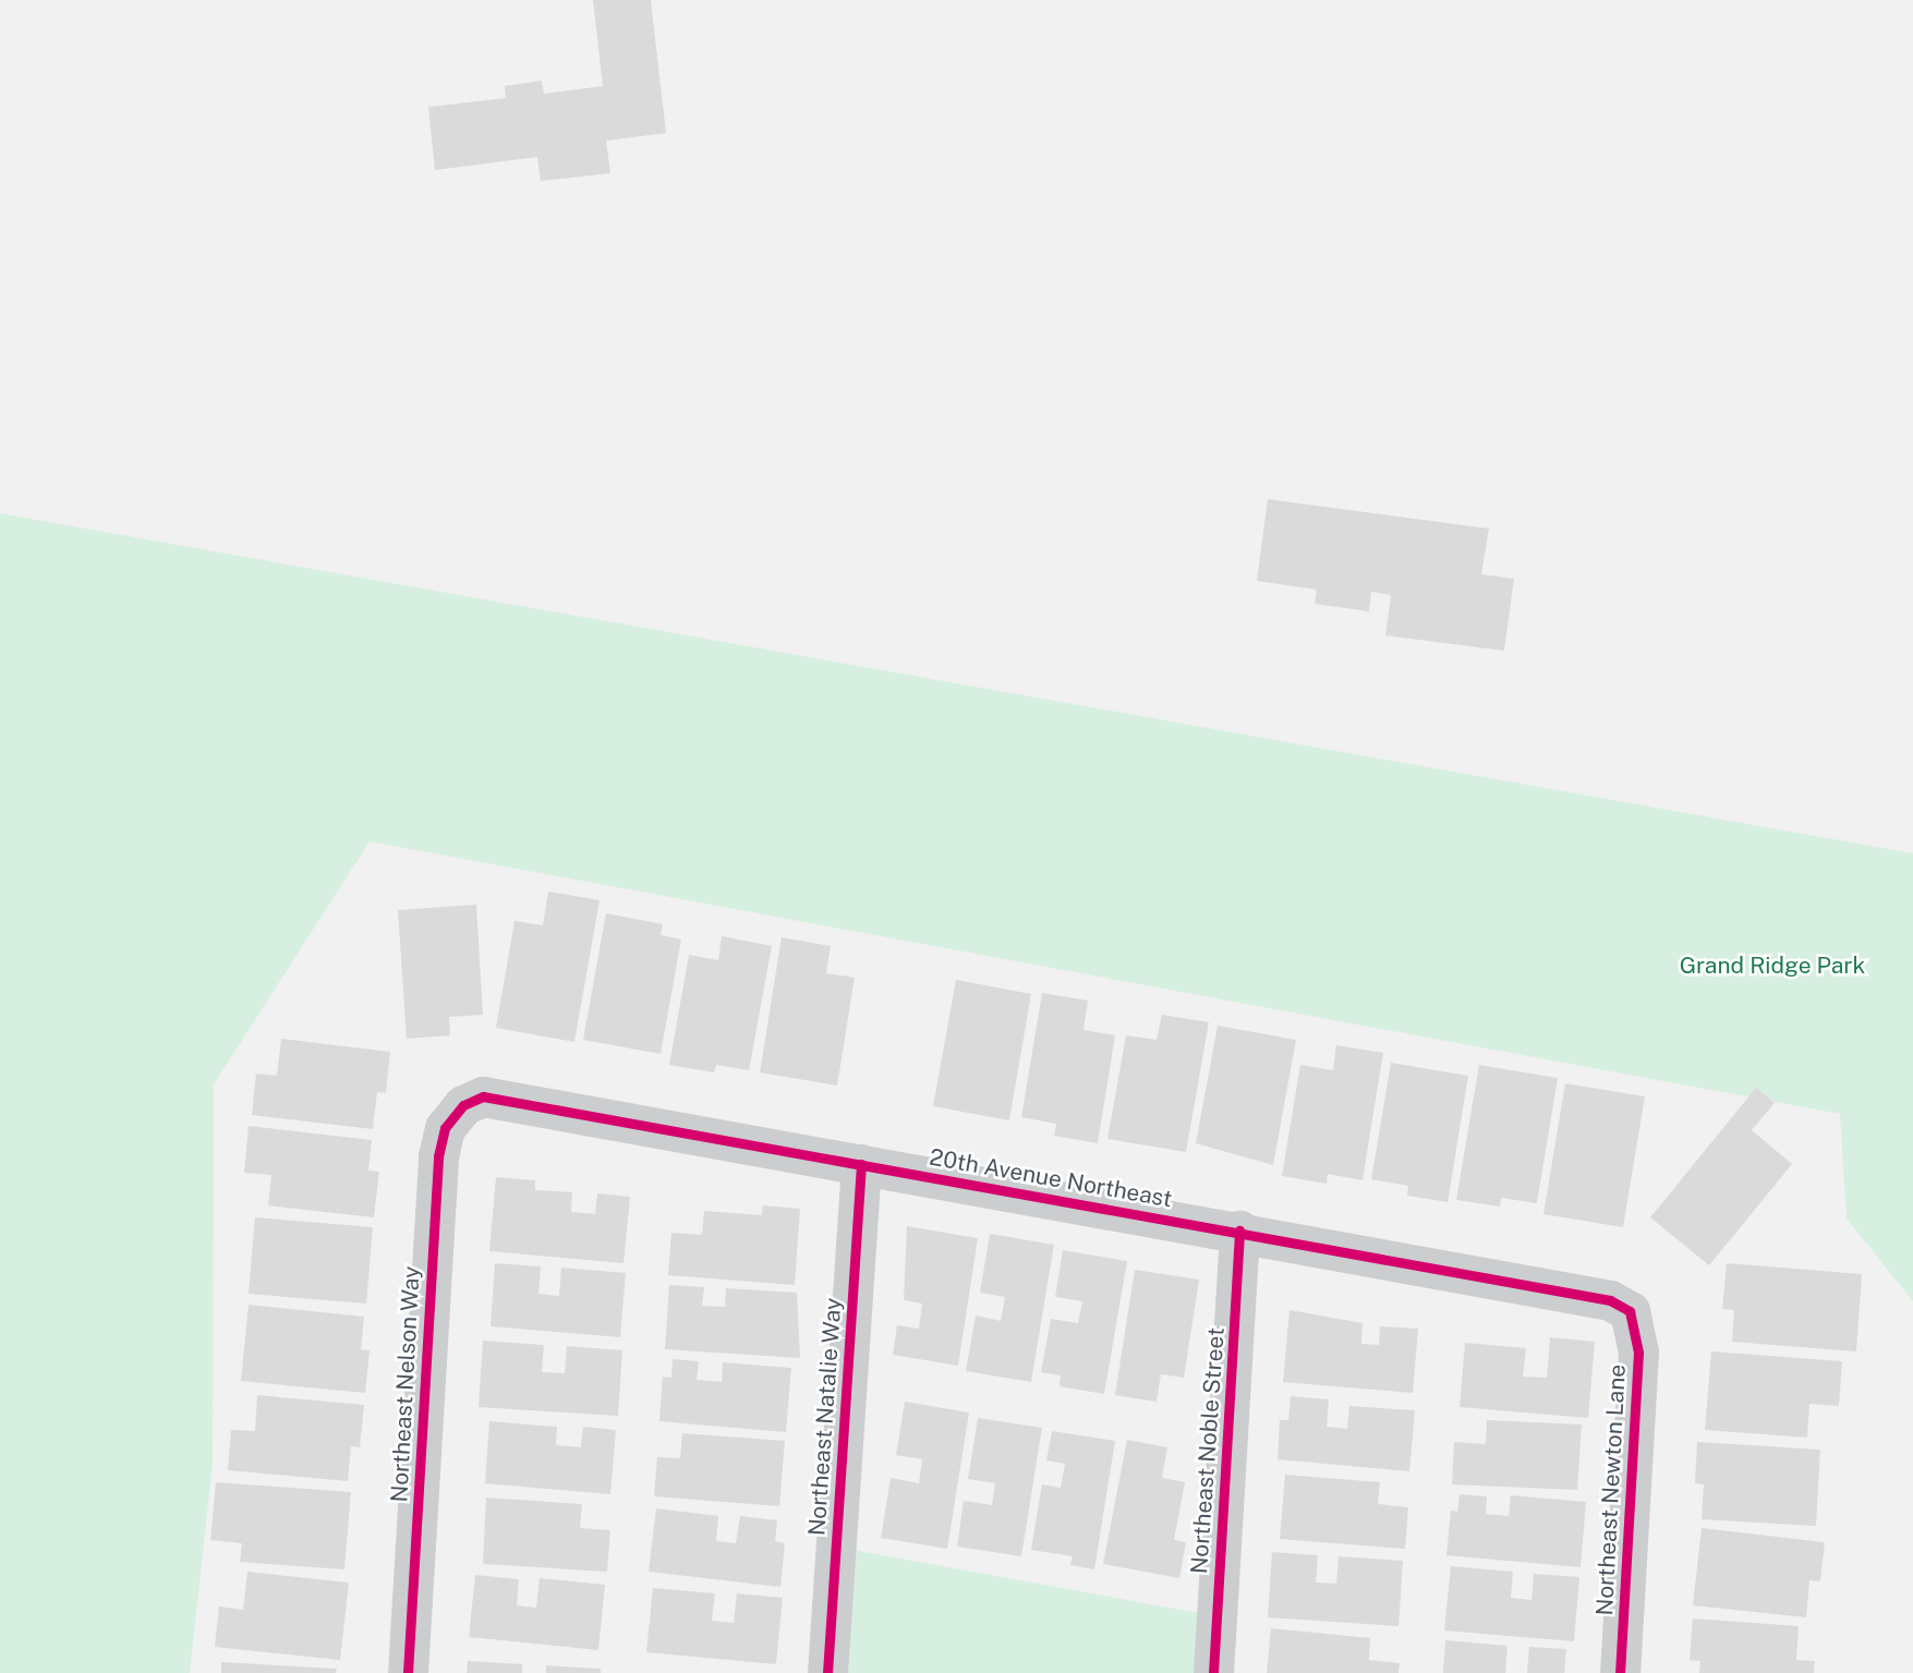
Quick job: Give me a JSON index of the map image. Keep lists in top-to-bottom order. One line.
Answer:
{"streets":{"street":["20th Avenue Northeast","Northeast Nelson Way","Northeast Natalie Way","Northeast Noble Street","Northeast Newton Lane"]},"crossings":[["20th Avenue Northeast","Northeast Nelson Way"],["20th Avenue Northeast","Northeast Natalie Way"],["20th Avenue Northeast","Northeast Noble Street"],["20th Avenue Northeast","Northeast Newton Lane"]],"parks":["Grand Ridge Park"]}
